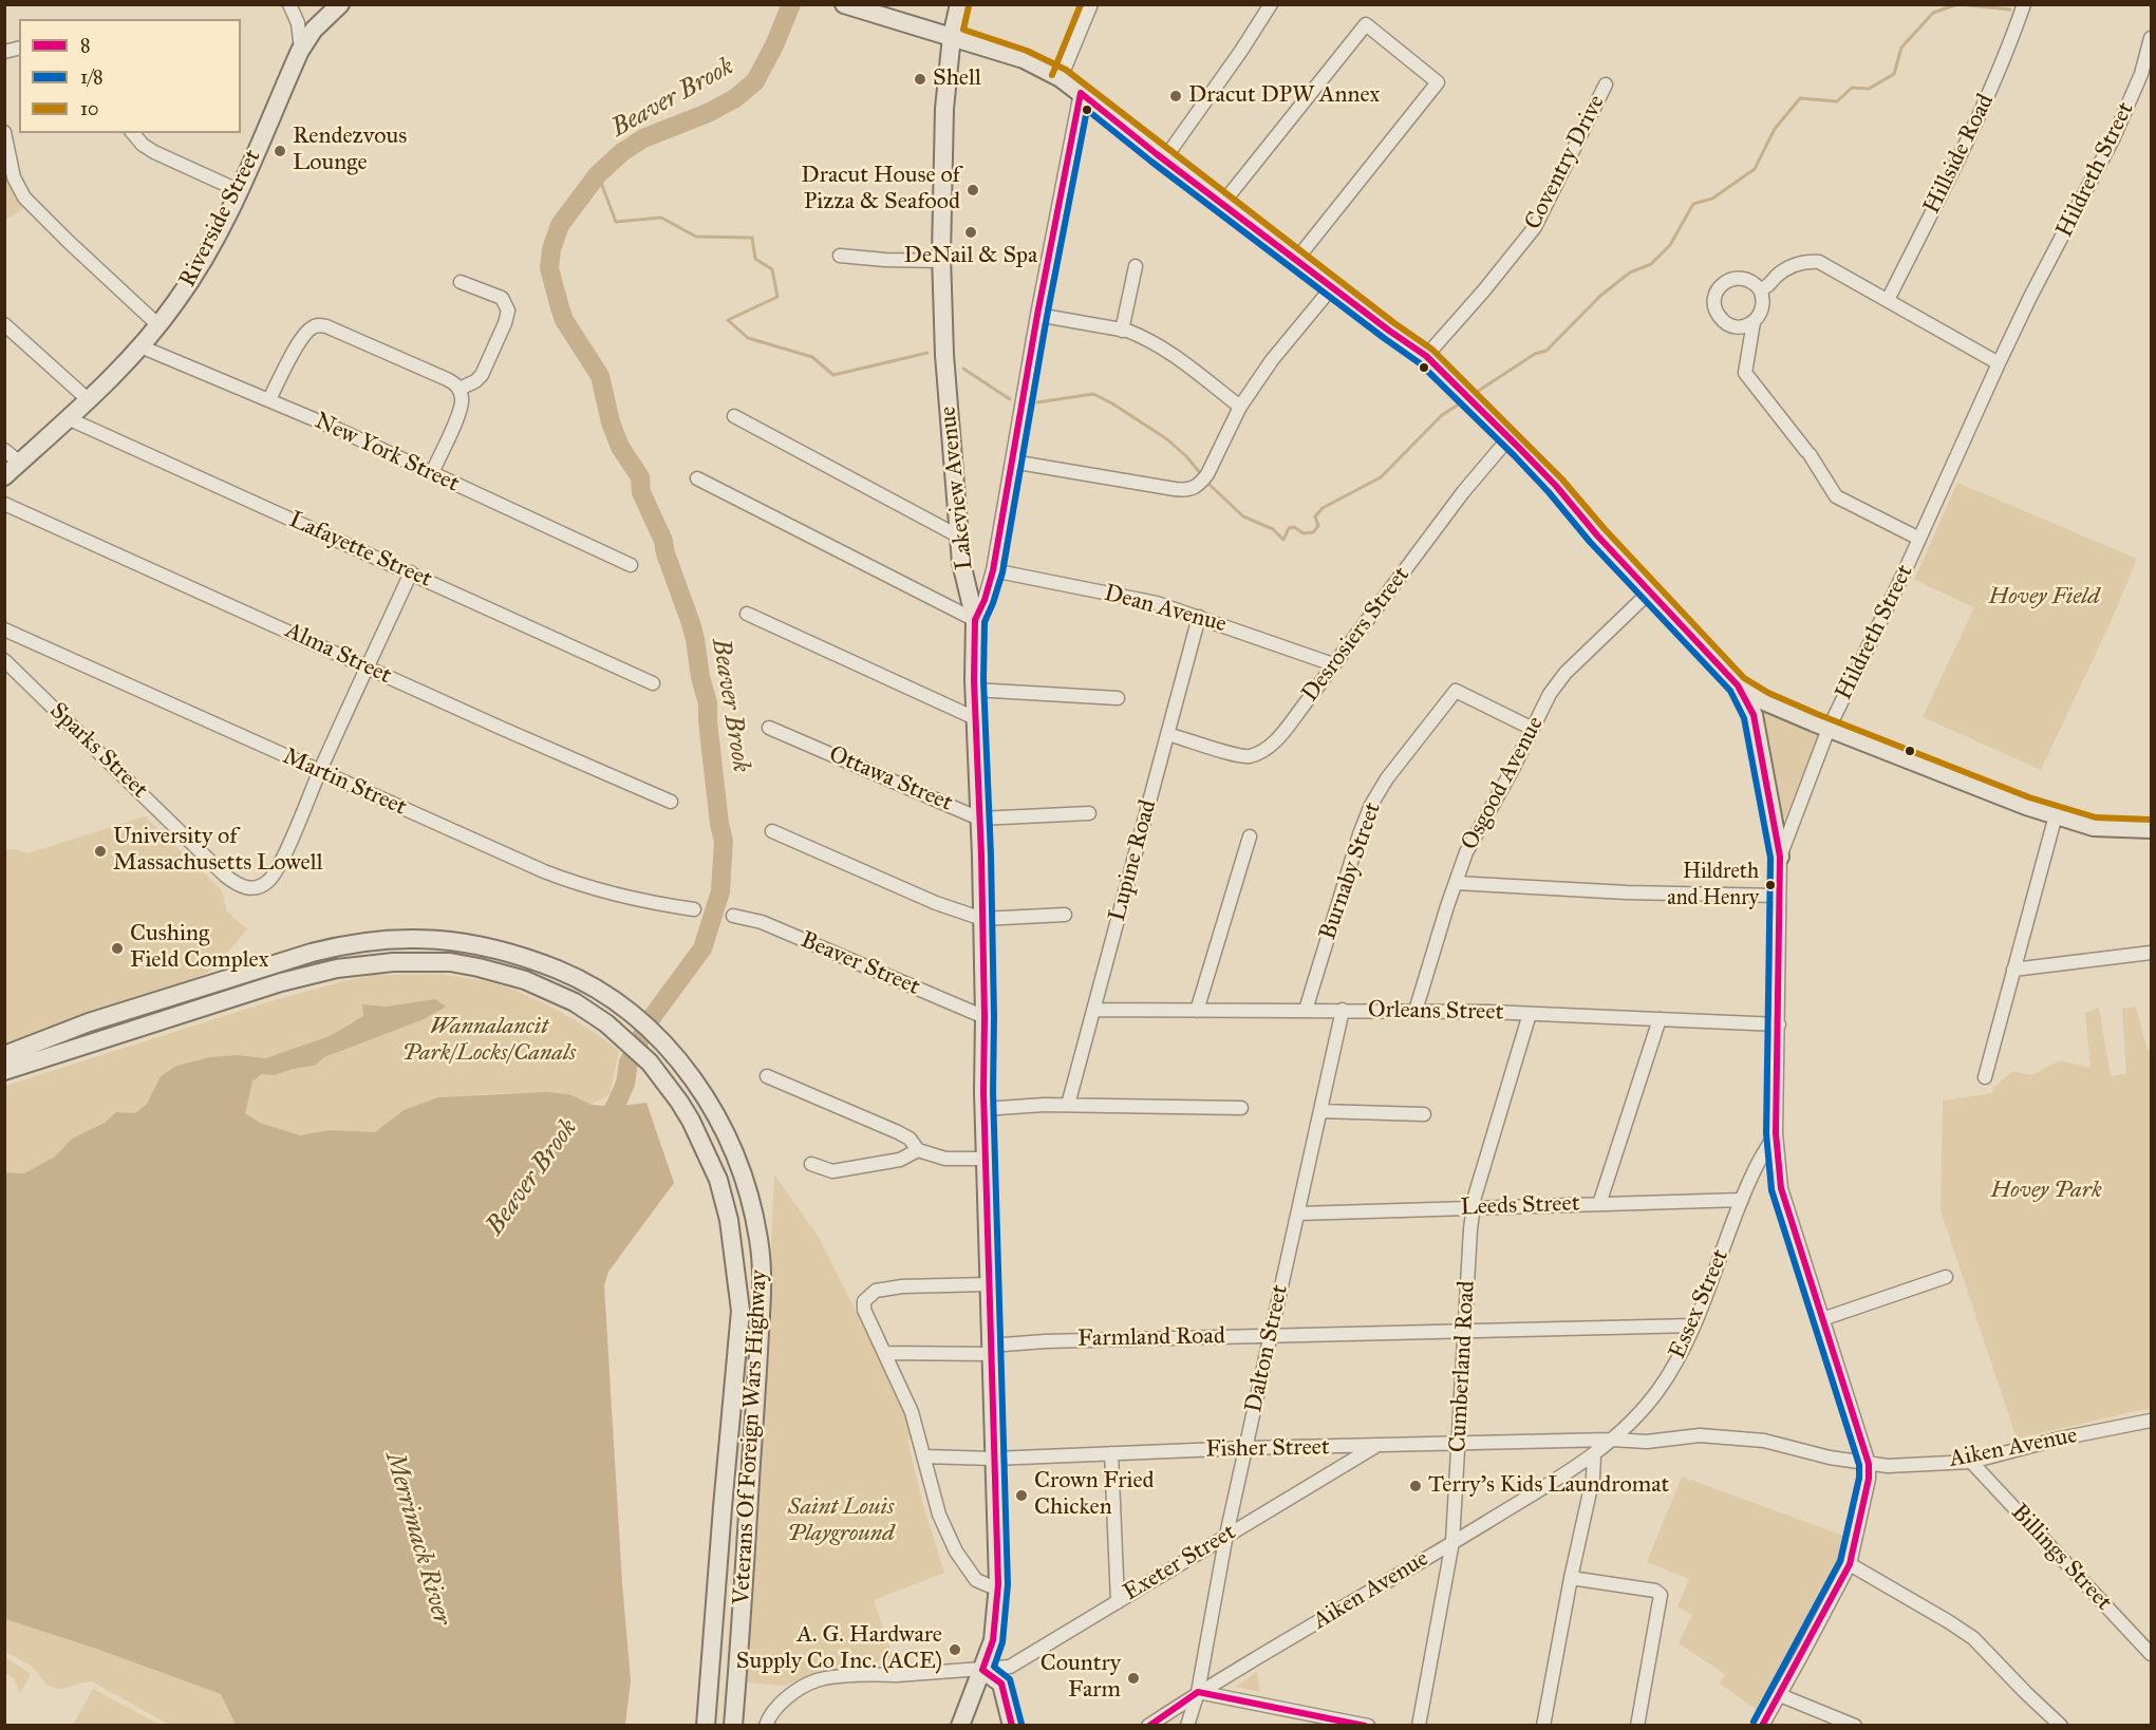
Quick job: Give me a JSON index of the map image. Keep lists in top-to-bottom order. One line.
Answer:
{"streets":{"main road":["Riverside Street","Lakeview Avenue","Veterans Of Foreign Wars Highway"],"street":["Hillside Road","Coventry Drive","Hildreth Street","New York Street","Lafayette Street","Dean Avenue","Desrosiers Street","Alma Street","Sparks Street","Ottawa Street","Martin Street","Osgood Avenue","Lupine Road","Burnaby Street","Beaver Street","Orleans Street","Leeds Street","Essex Street","Farmland Road","Dalton Street","Cumberland Road","Aiken Avenue","Fisher Street","Billings Street","Exeter Street"]},"crossings":[["Hildreth Street","Orleans Street"],["Hildreth Street","Essex Street"],["Hildreth Street","Aiken Avenue"],["Riverside Street","New York Street"],["Riverside Street","Lafayette Street"],["Lakeview Avenue","Ottawa Street"],["Lakeview Avenue","Beaver Street"],["Lakeview Avenue","Farmland Road"],["Lakeview Avenue","Fisher Street"],["Lakeview Avenue","Exeter Street"],["Dean Avenue","Desrosiers Street"],["Dean Avenue","Lupine Road"],["Desrosiers Street","Lupine Road"],["Sparks Street","Martin Street"],["Osgood Avenue","Burnaby Street"],["Osgood Avenue","Orleans Street"],["Lupine Road","Orleans Street"],["Burnaby Street","Orleans Street"],["Orleans Street","Dalton Street"],["Orleans Street","Cumberland Road"],["Leeds Street","Essex Street"],["Leeds Street","Dalton Street"],["Leeds Street","Cumberland Road"],["Essex Street","Farmland Road"],["Essex Street","Aiken Avenue"],["Essex Street","Fisher Street"],["Farmland Road","Dalton Street"],["Farmland Road","Cumberland Road"],["Dalton Street","Aiken Avenue"],["Dalton Street","Fisher Street"],["Dalton Street","Exeter Street"],["Cumberland Road","Aiken Avenue"],["Cumberland Road","Fisher Street"],["Aiken Avenue","Fisher Street"],["Aiken Avenue","Billings Street"],["Fisher Street","Exeter Street"]],"water":["Beaver Brook","Merrimack River"],"parks":["Hovey Field","Wannalancit Park/Locks/Canals","Hovey Park","Saint Louis Playground"],"places":["Shell","Dracut DPW Annex","Rendezvous Lounge","Dracut House of Pizza & Seafood","DeNail & Spa","University of Massachusetts Lowell","Hildreth and Henry","Cushing Field Complex","Terry's Kids Laundromat","Crown Fried Chicken","A. G. Hardware Supply Co Inc. (ACE)","Country Farm"],"lines":["transit line 10","transit line 8","transit line 1/8"],"legend":["8","1/8","10"]}
